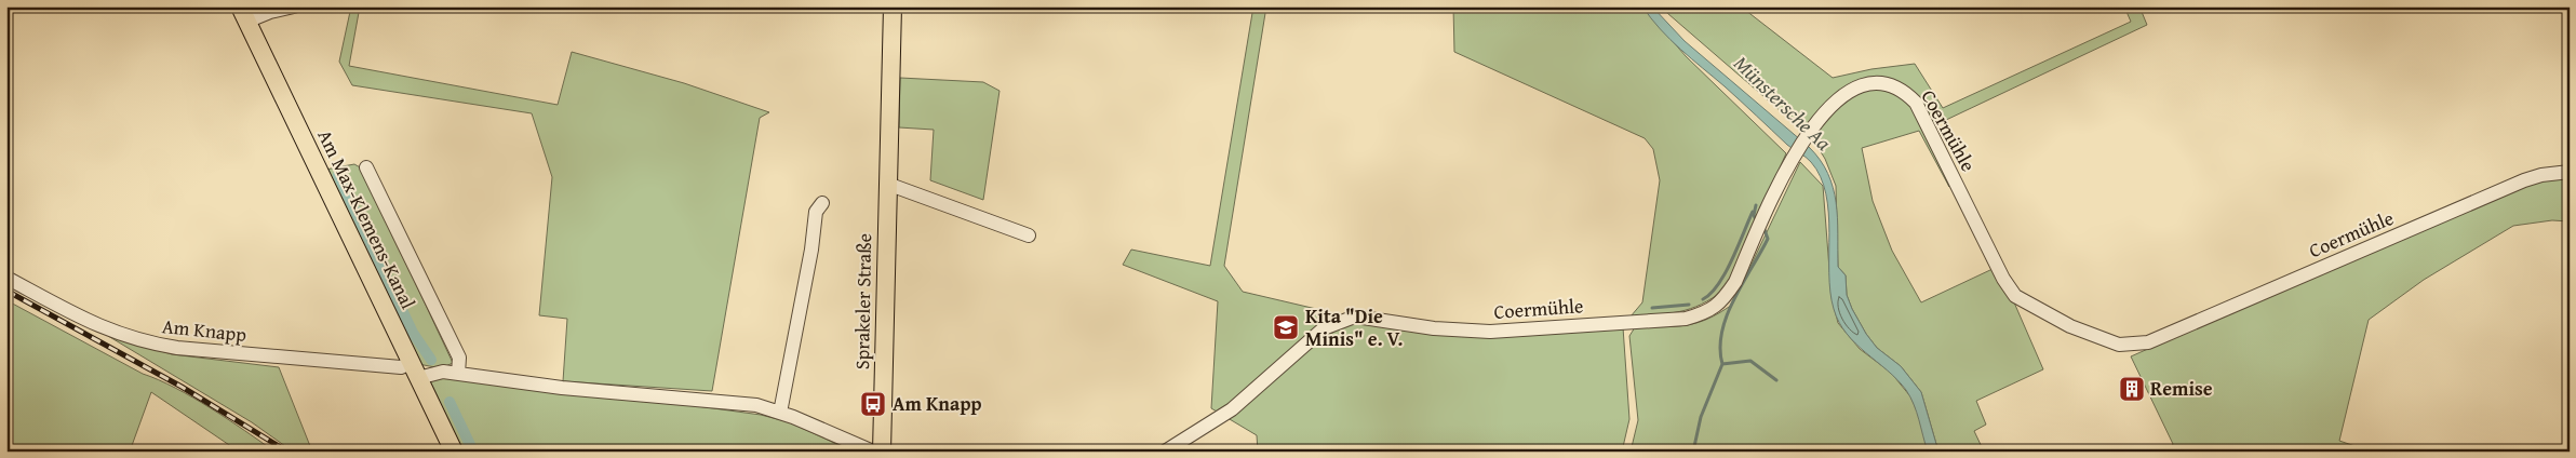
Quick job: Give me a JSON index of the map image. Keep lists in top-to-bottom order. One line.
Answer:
{"streets":{"main road":["Am Max-Klemens-Kanal","Sprakeler Straße"],"street":["Coermühle","Am Knapp"]},"crossings":[["Am Max-Klemens-Kanal","Am Knapp"]],"water":["Münstersche Aa"],"places":{"school or university":["Kita \"Die Minis\" e. V."],"building":["Remise"],"bus stop":["Am Knapp"]}}
